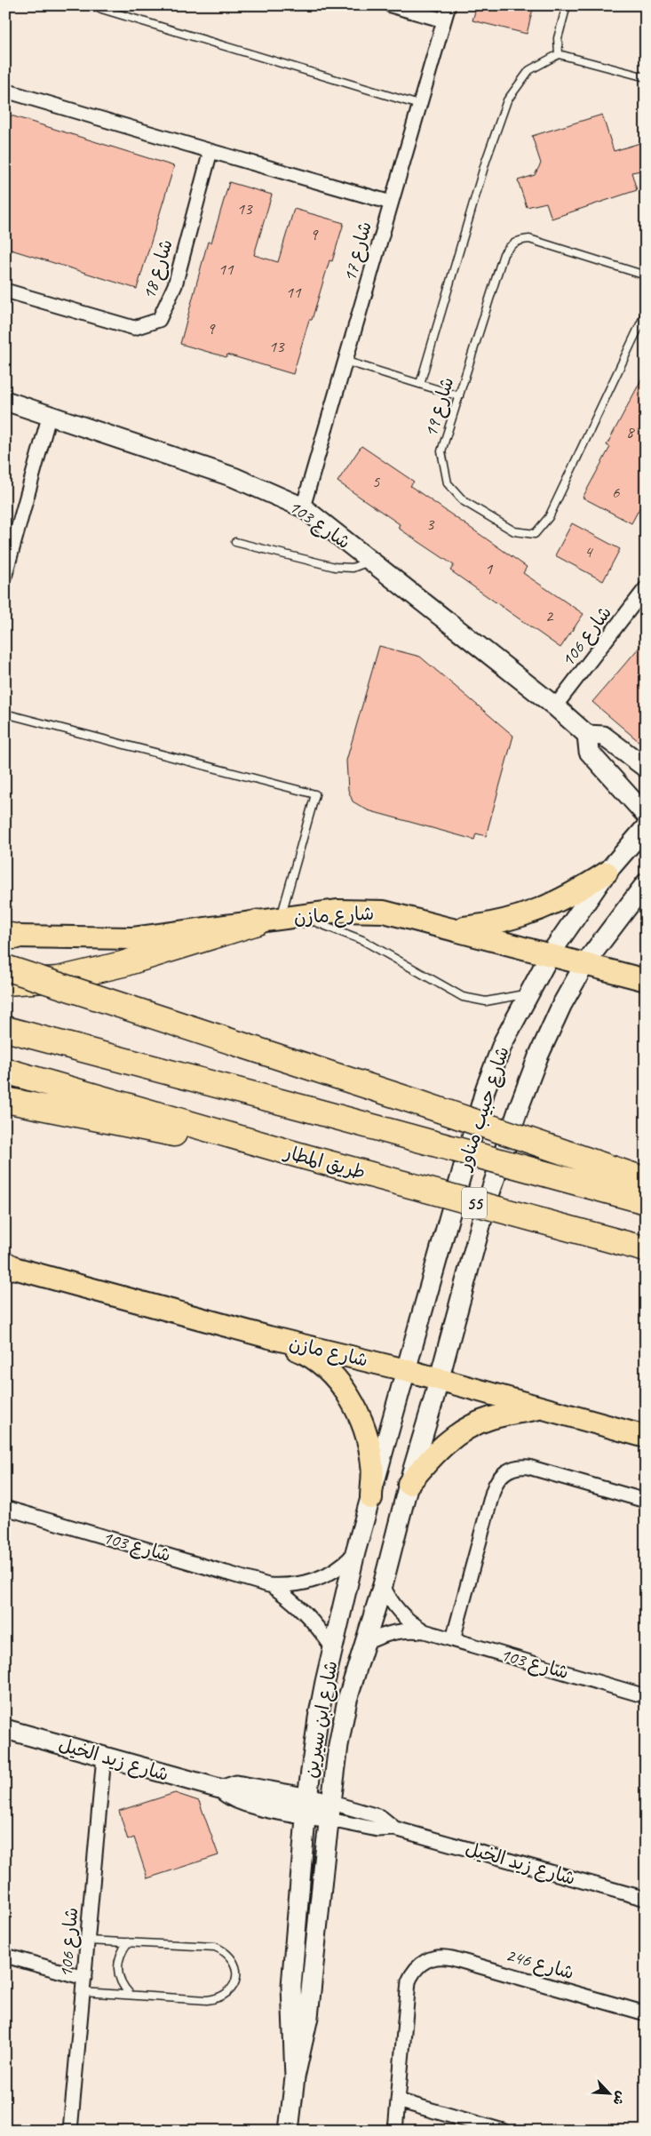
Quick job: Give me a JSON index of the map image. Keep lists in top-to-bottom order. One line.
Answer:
{"streets":{"highway":["طريق المطار","55"],"main road":["شارع مازن"],"street":["شارع 17","شارع 18","شارع 103","شارع 106","شارع حبيب مناور","شارع ابن سيرين","شارع زيد الخيل","شارع 246"],"lane":["شارع 19"]},"crossings":[["شارع 17","شارع 103"],["شارع 103","شارع 106"],["شارع 103","شارع ابن سيرين"],["شارع 106","شارع زيد الخيل"],["شارع مازن","شارع حبيب مناور"],["شارع مازن","شارع ابن سيرين"],["شارع حبيب مناور","شارع ابن سيرين"],["شارع ابن سيرين","شارع زيد الخيل"]],"house_numbers":["13","9","11","11","9","13","8","5","6","3","4","1","2"],"north":"bottom right"}
